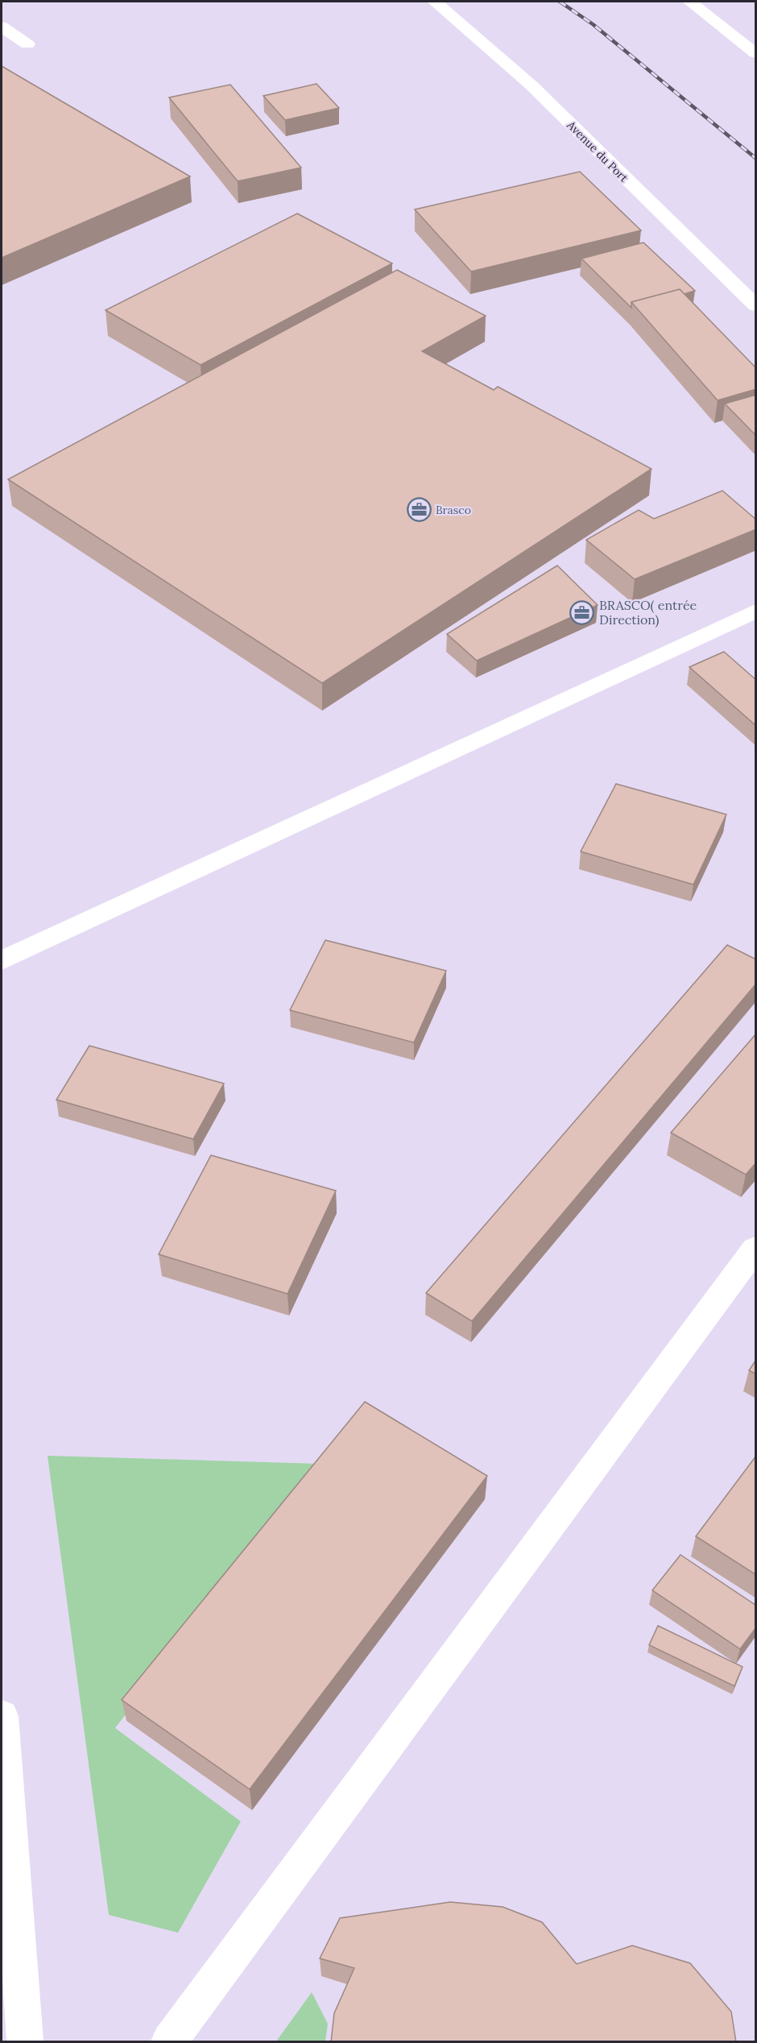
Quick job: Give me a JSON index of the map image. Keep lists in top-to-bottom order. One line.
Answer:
{"streets":{"street":["Avenue du Port"]},"places":{"office":["Brasco","BRASCO( entrée Direction)"]}}
